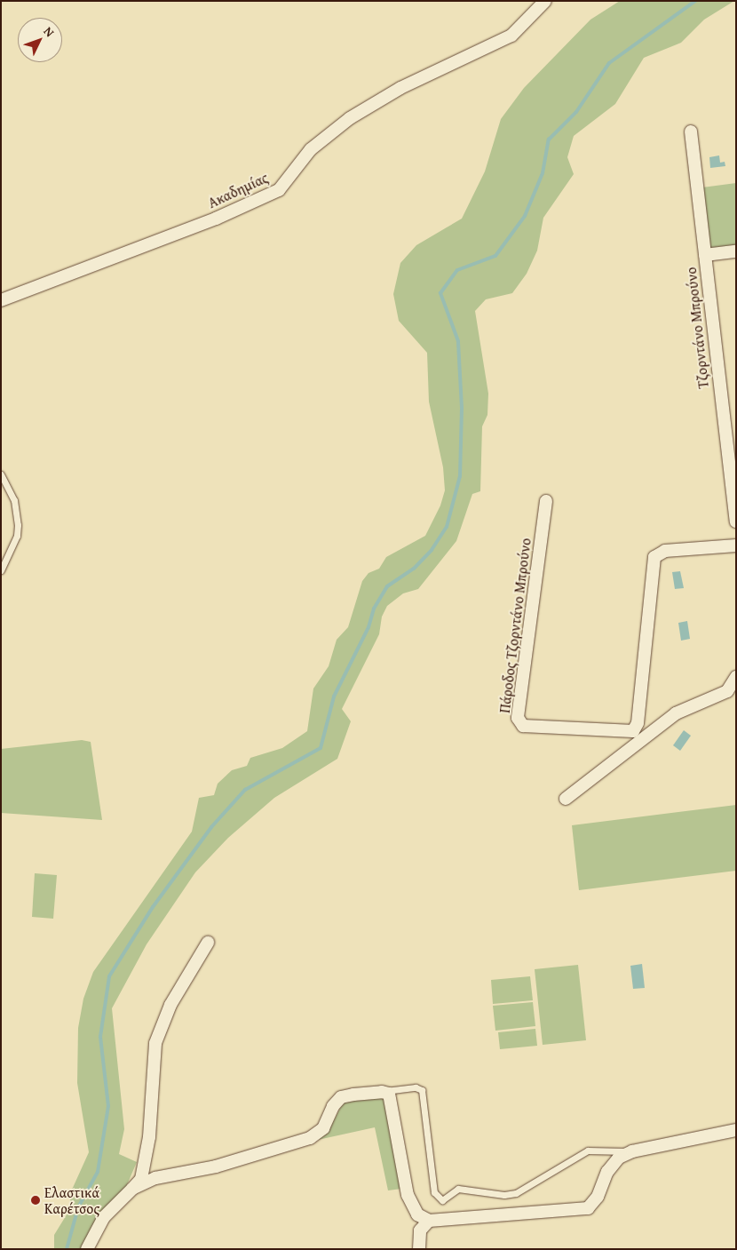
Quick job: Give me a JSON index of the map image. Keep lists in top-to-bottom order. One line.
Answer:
{"streets":{"street":["Ακαδημίας","Τζορντάνο Μπρούνο","Πάροδος Τζορντάνο Μπρούνο"]},"places":["Ελαστικά Καρέτσος"],"north":"top right"}
